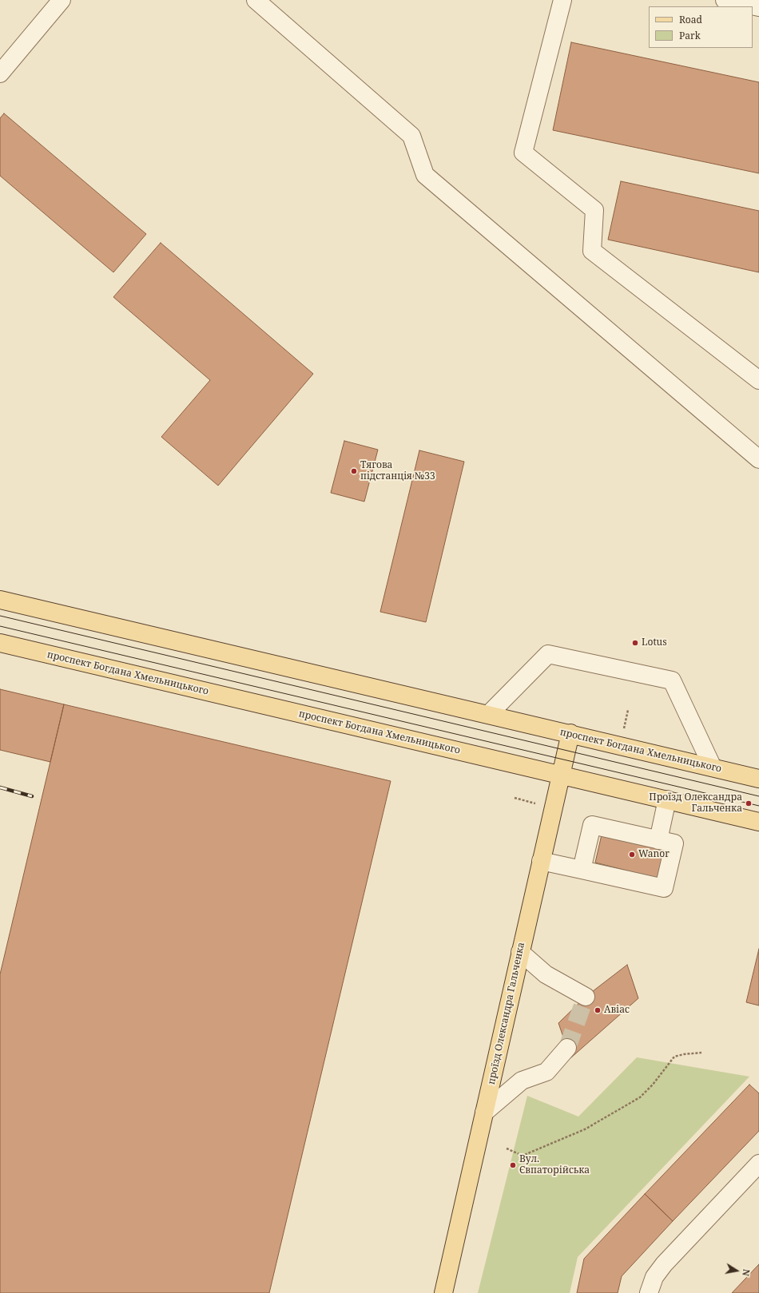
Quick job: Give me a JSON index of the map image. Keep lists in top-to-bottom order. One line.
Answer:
{"streets":{"main road":["проспект Богдана Хмельницького","проїзд Олександра Гальченка"]},"crossings":[["проспект Богдана Хмельницького","проїзд Олександра Гальченка"]],"places":["Тягова пiдстанцiя №33","Lotus","Проїзд Олександра Гальченка","Wanor","Авіас","Вул. Євпаторійська"],"legend":["Road","Park"],"north":"right"}
